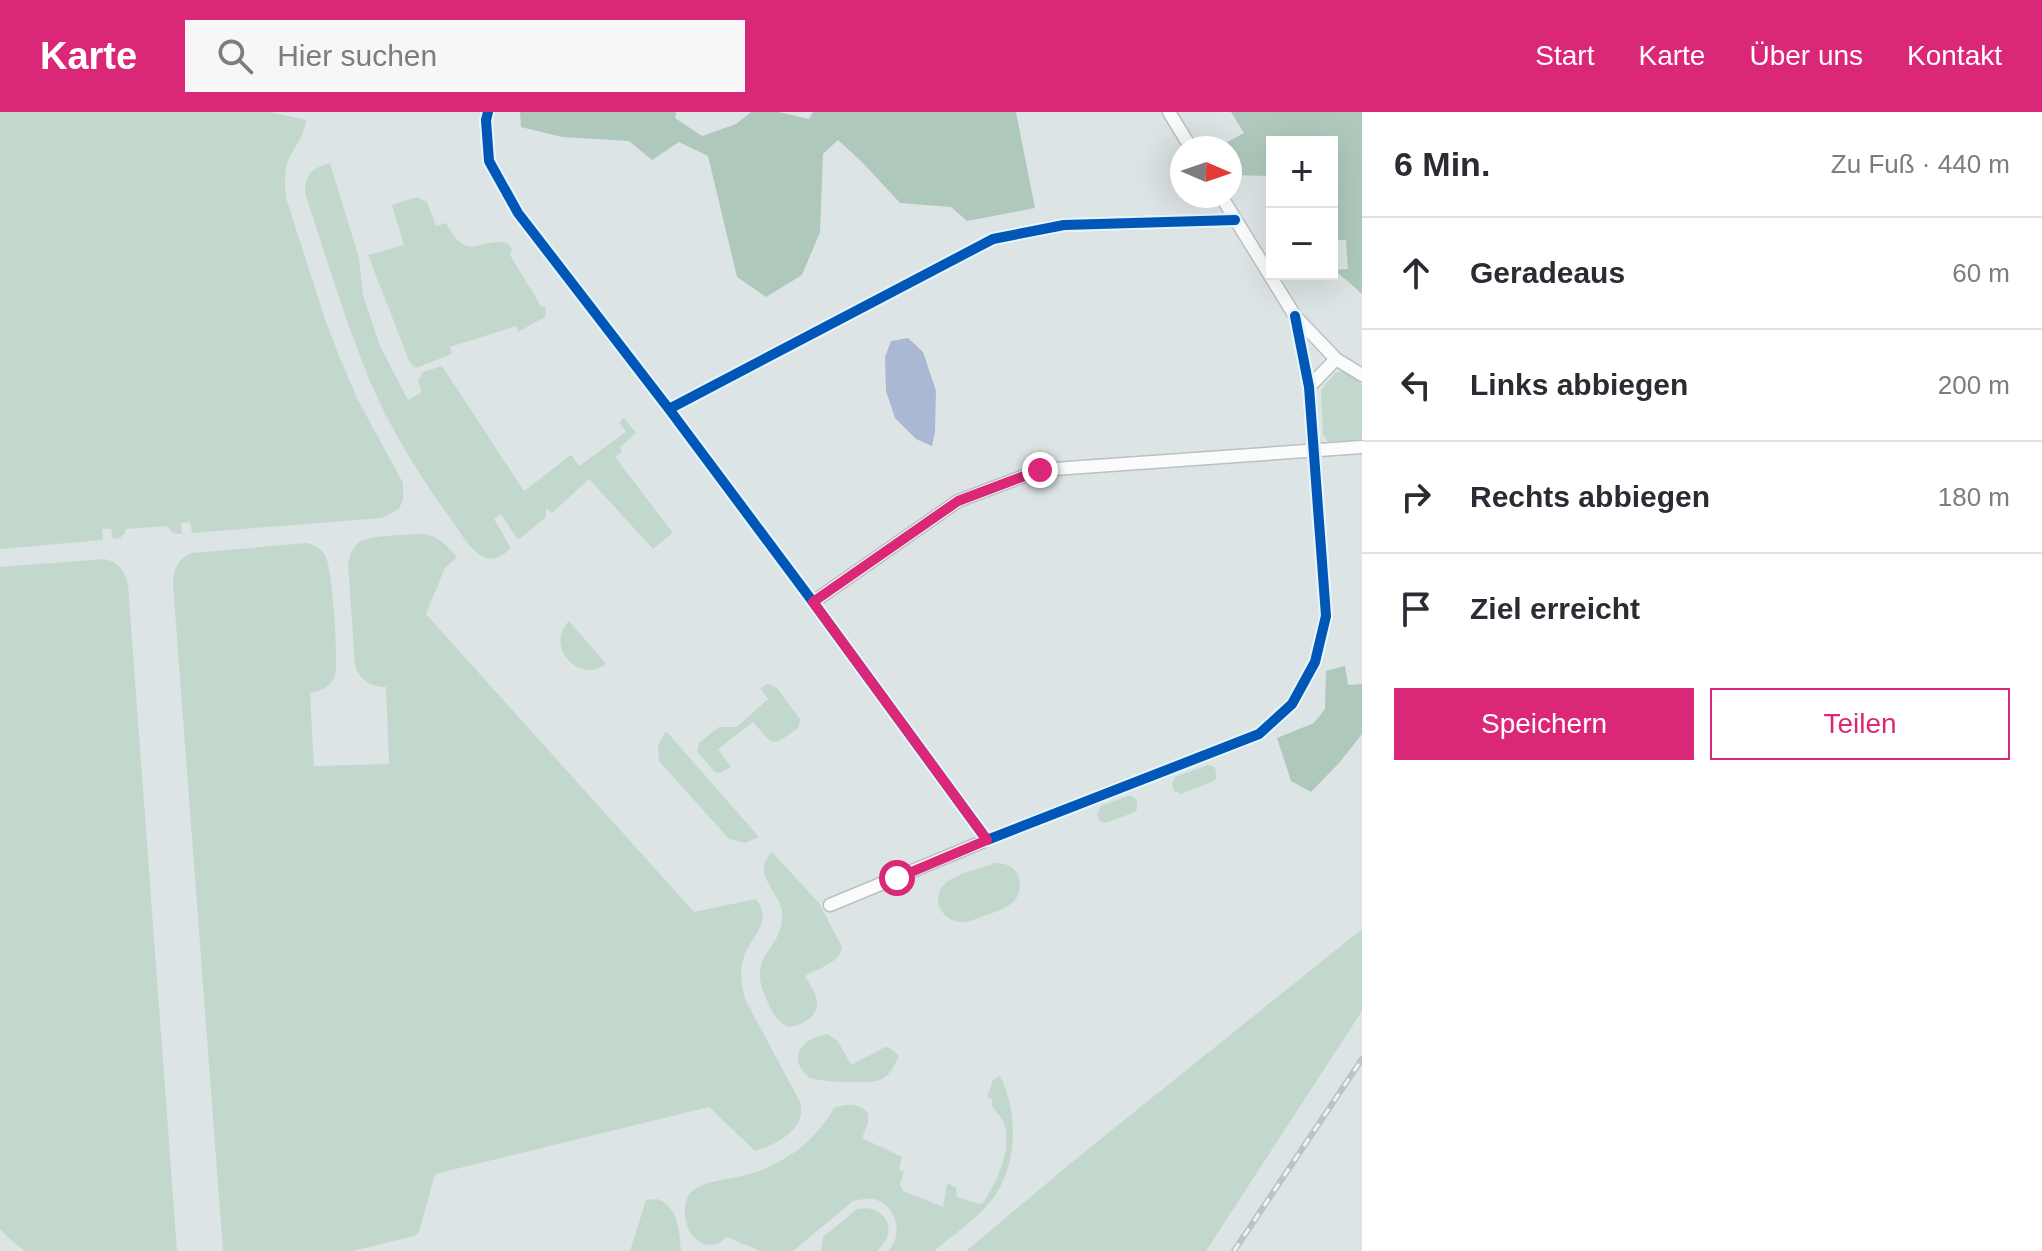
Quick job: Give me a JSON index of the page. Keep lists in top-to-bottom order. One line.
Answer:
{"north":"right","page":{"header":"Karte","search":"Hier suchen","nav":["Start","Karte","Über uns","Kontakt"],"heading":["6 Min.","Zu Fuß · 440 m"],"map_buttons":["+","−"],"list":[["Geradeaus","60 m"],["Links abbiegen","200 m"],["Rechts abbiegen","180 m"],"Ziel erreicht"],"buttons":["Speichern","Teilen"]}}
